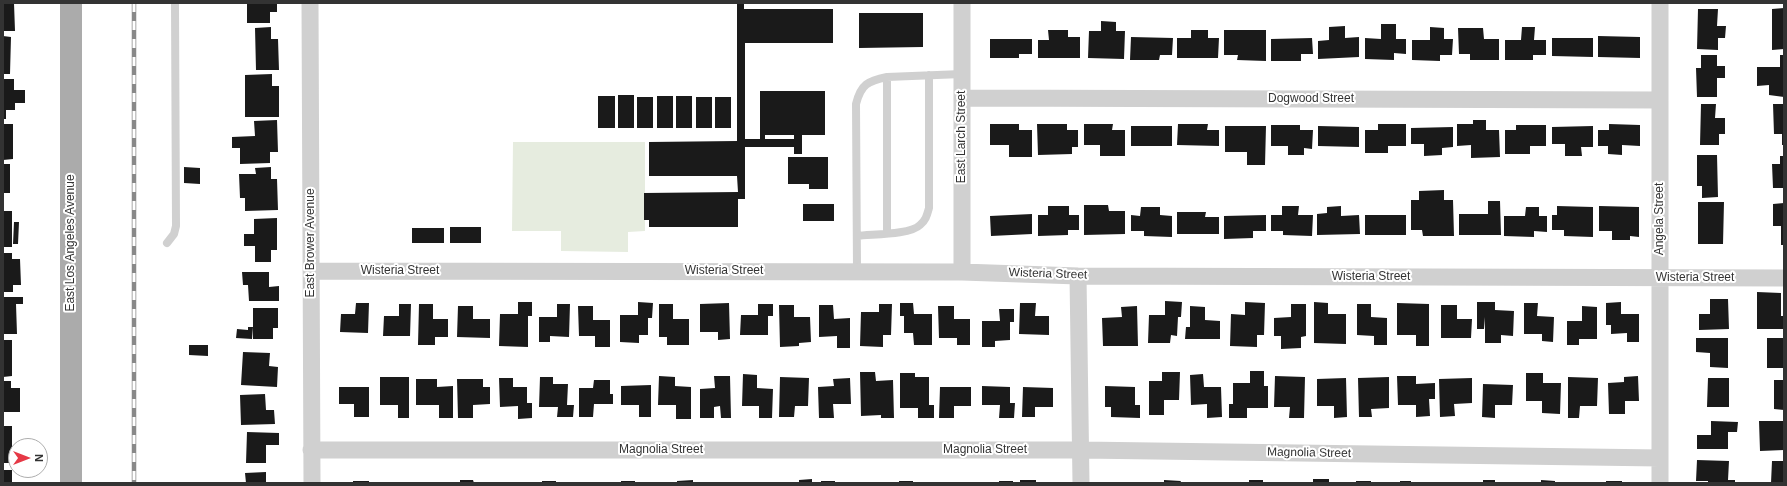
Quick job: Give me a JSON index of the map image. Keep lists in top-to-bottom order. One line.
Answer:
{"streets":{"main road":["East Los Angeles Avenue"],"street":["Dogwood Street","East Larch Street","Angela Street","East Brower Avenue","Wisteria Street","Magnolia Street"]},"crossings":[["Dogwood Street","East Larch Street"],["Dogwood Street","Angela Street"],["East Larch Street","Wisteria Street"],["Angela Street","Wisteria Street"],["Angela Street","Magnolia Street"],["East Brower Avenue","Wisteria Street"],["East Brower Avenue","Magnolia Street"]],"north":"right"}
